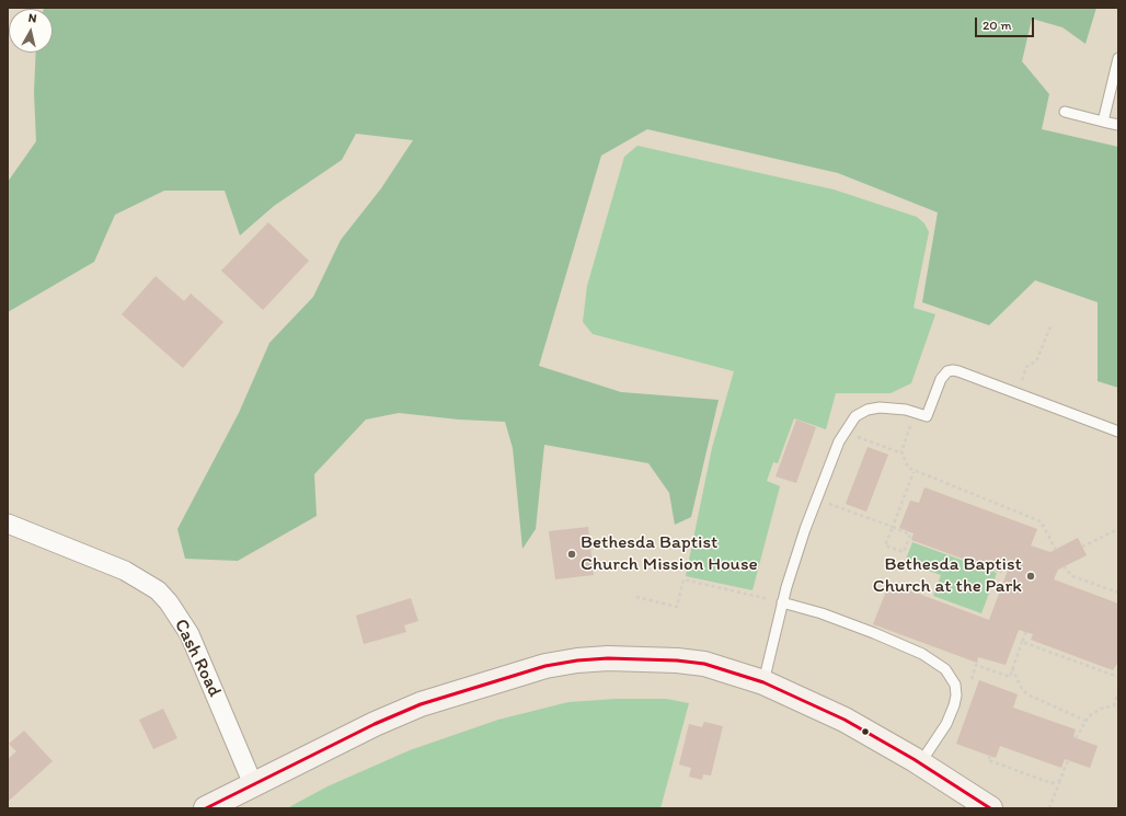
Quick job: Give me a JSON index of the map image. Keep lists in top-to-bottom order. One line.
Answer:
{"streets":{"street":["Cash Road"]},"places":["Bethesda Baptist Church Mission House","Bethesda Baptist Church at the Park"],"scale_bar":"20 m","north":"top"}
